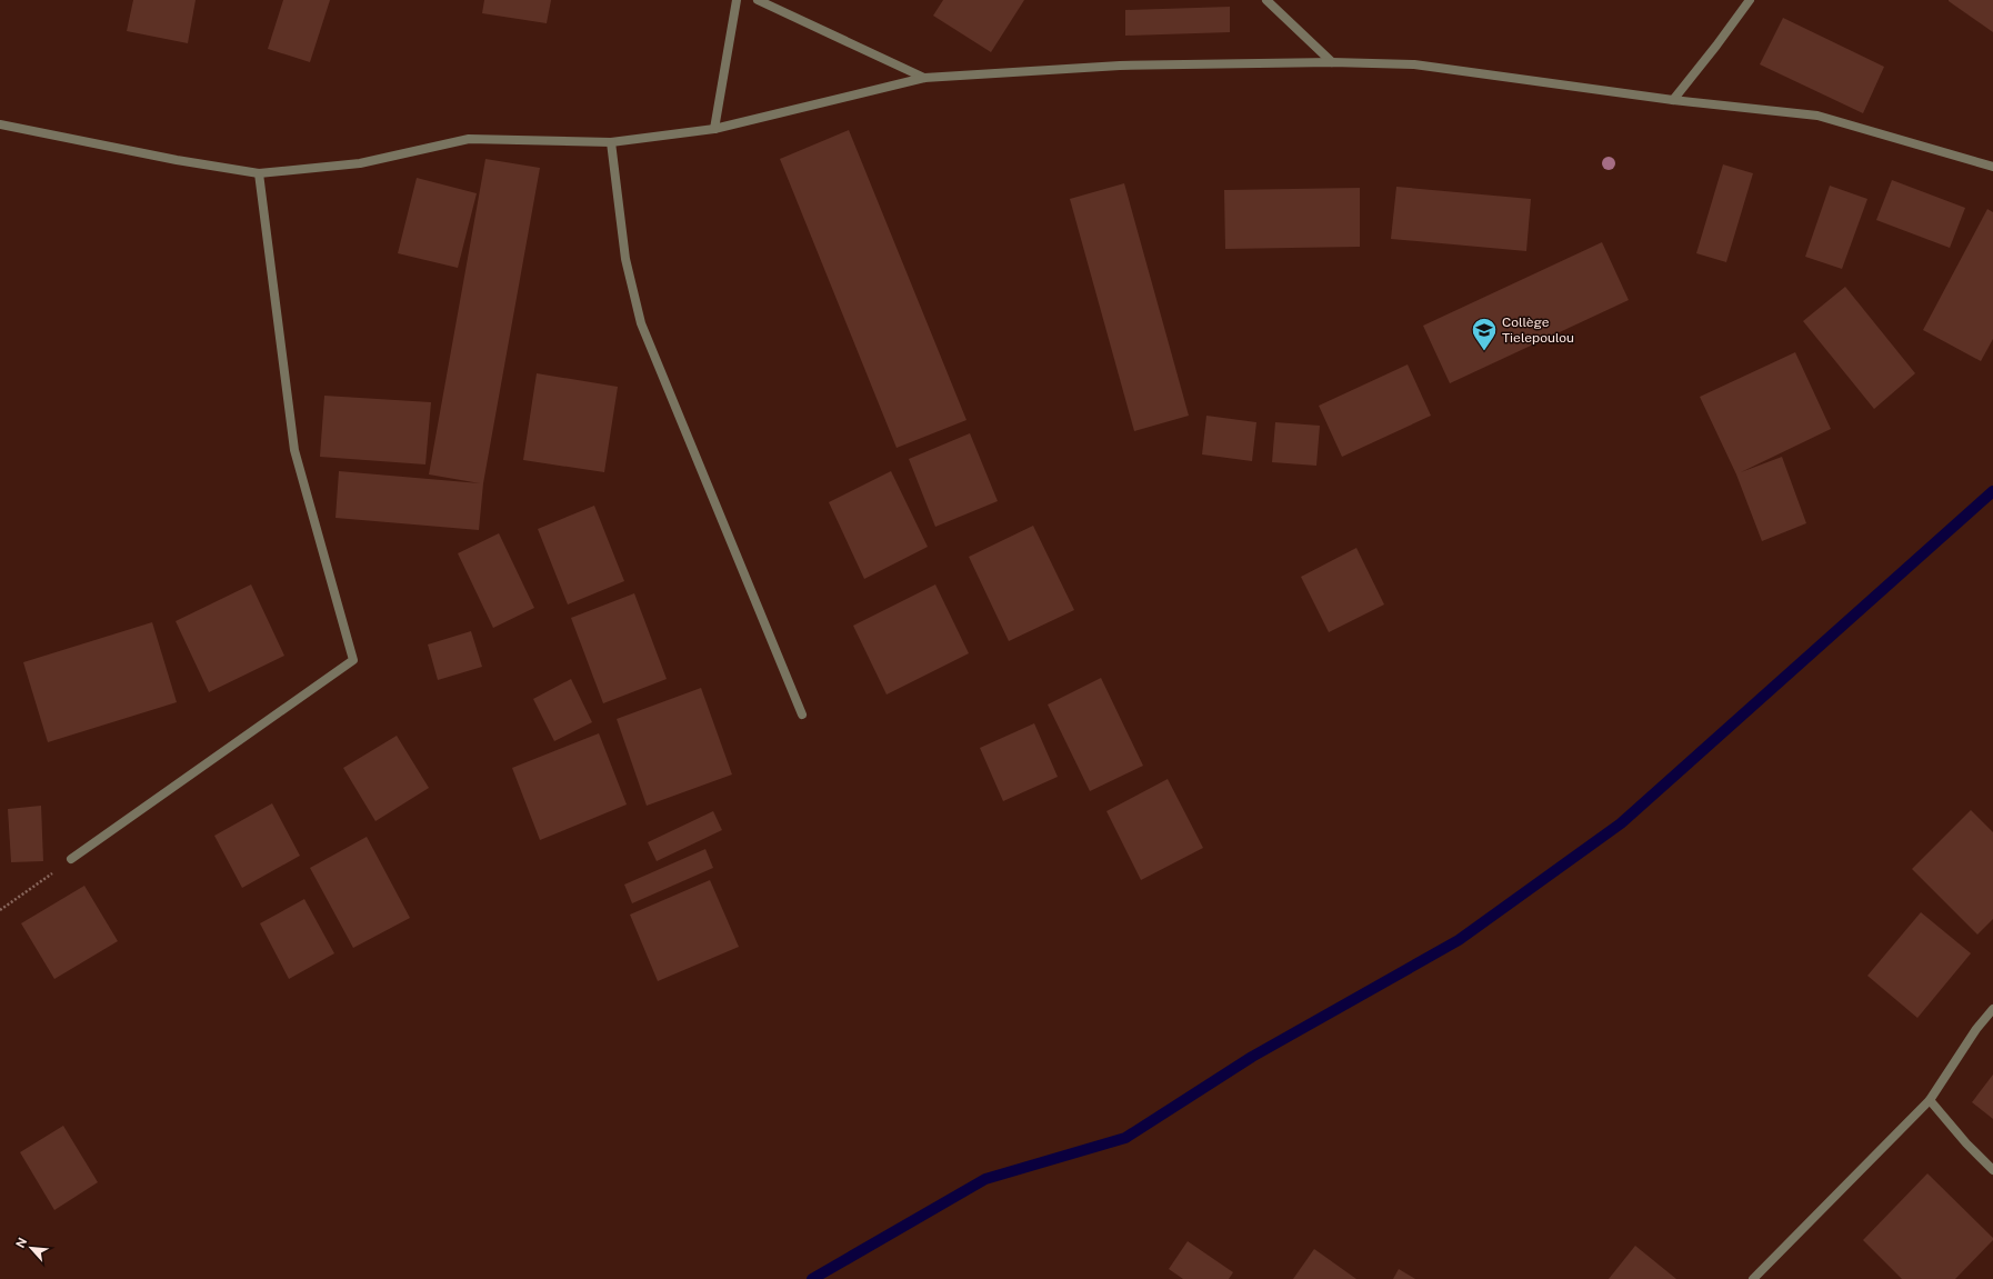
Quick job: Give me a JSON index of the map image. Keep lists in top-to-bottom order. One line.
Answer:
{"places":{"school or university":["Collège Tielepoulou"]},"north":"top left"}
